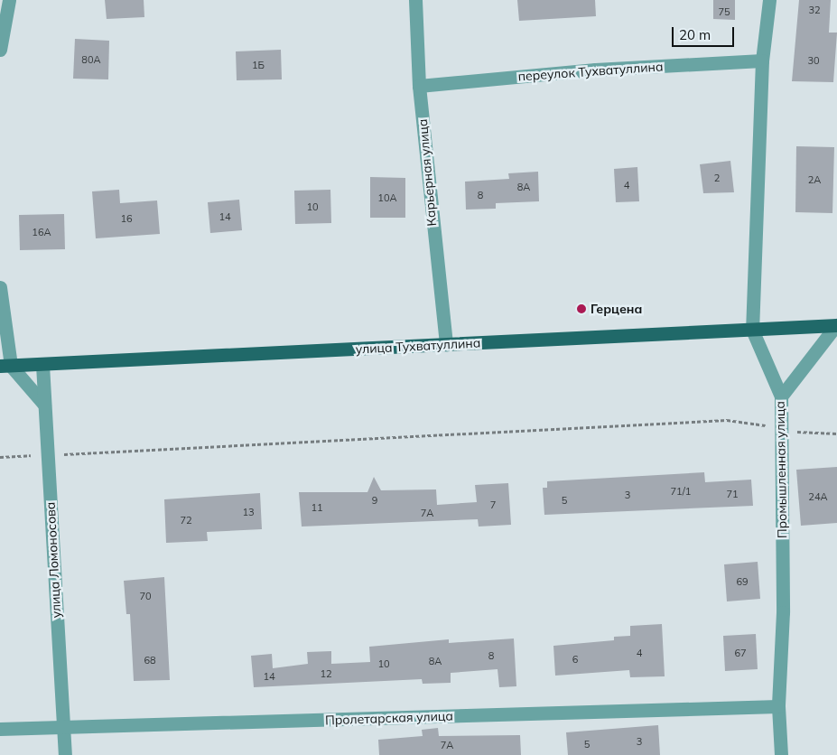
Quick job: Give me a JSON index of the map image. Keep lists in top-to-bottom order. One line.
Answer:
{"streets":{"main road":["улица Тухватуллина"],"street":["переулок Тухватуллина","Карьерная улица","Промышленная улица","улица Ломоносова","Пролетарская улица"]},"crossings":[["переулок Тухватуллина","Карьерная улица"],["переулок Тухватуллина","Промышленная улица"],["Карьерная улица","улица Тухватуллина"],["улица Тухватуллина","Промышленная улица"],["улица Тухватуллина","улица Ломоносова"],["Промышленная улица","Пролетарская улица"],["улица Ломоносова","Пролетарская улица"]],"places":["Герцена"],"house_numbers":["32","75","80А","30","1Б","2","2А","4","8А","8","10А","10","14","16","16А","71/1","71","3","24А","9","5","7","11","13","7А","72","69","70","4","67","8","6","68","8А","10","12","14","3","5","7А"],"scale_bar":"20 m"}
